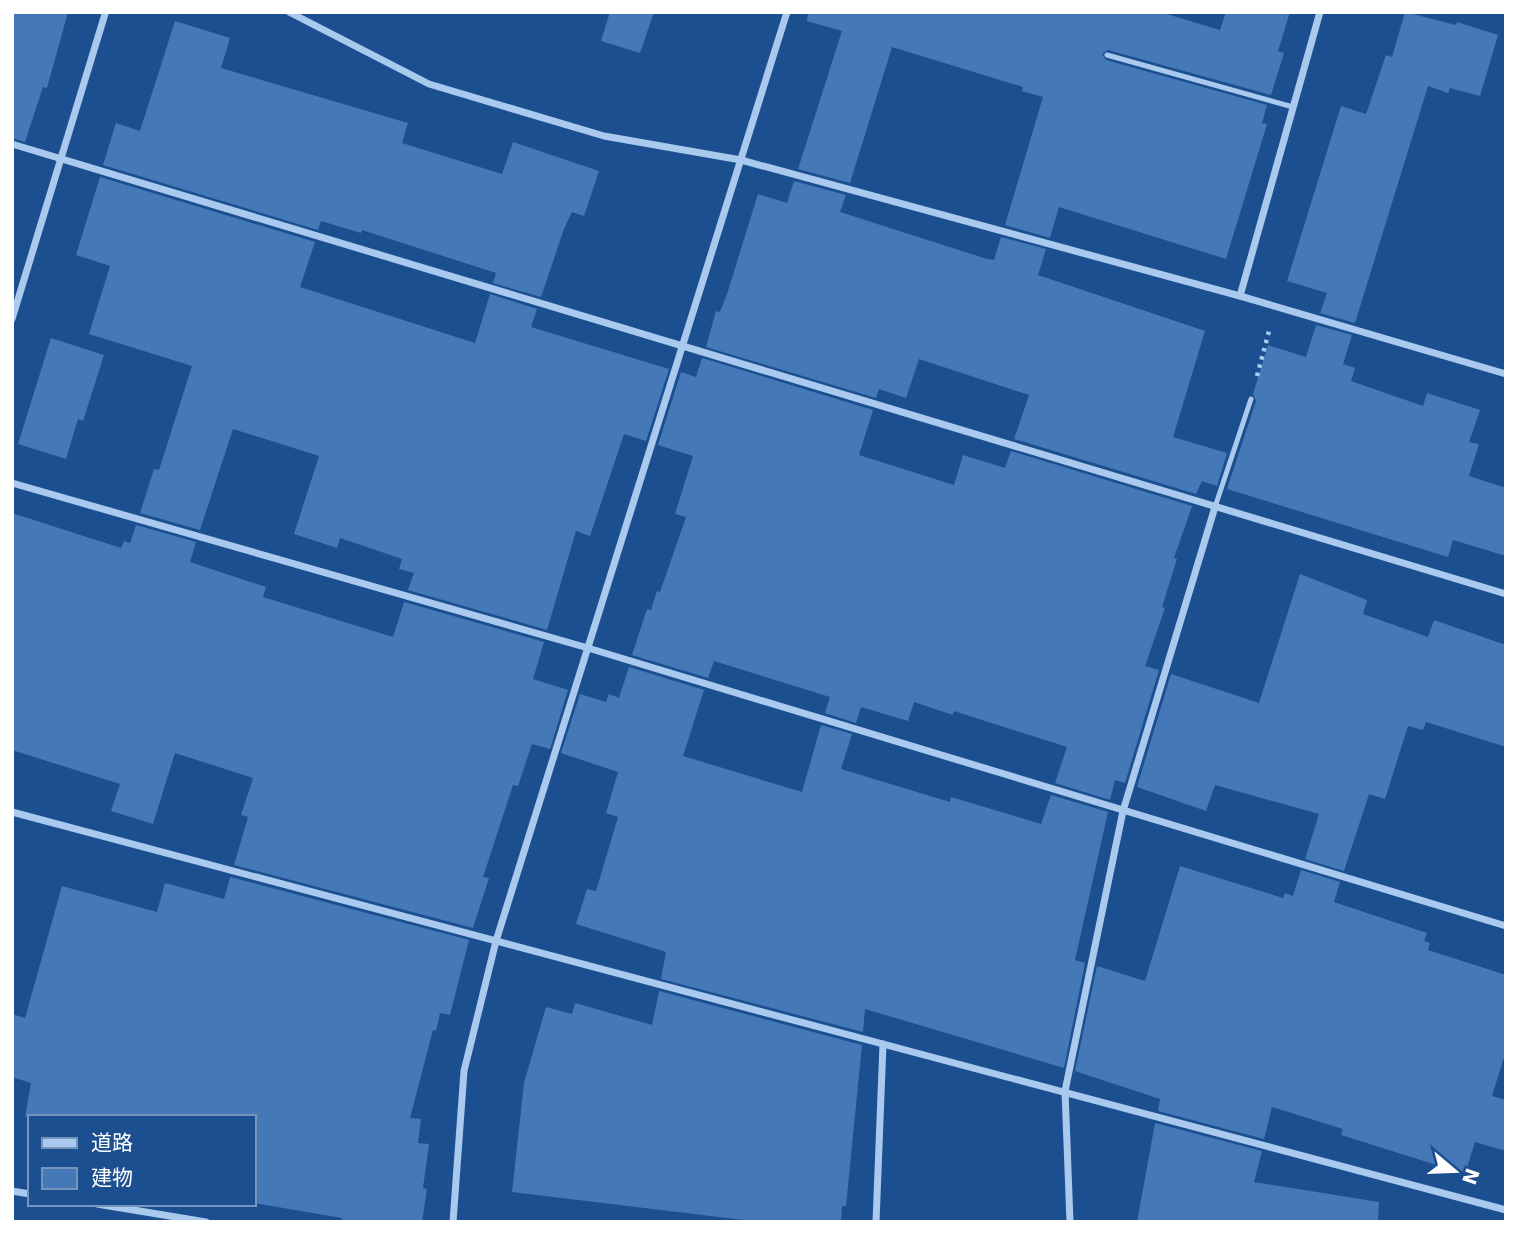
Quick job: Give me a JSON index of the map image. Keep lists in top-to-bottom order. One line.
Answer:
{"legend":["道路","建物"],"north":"right"}
